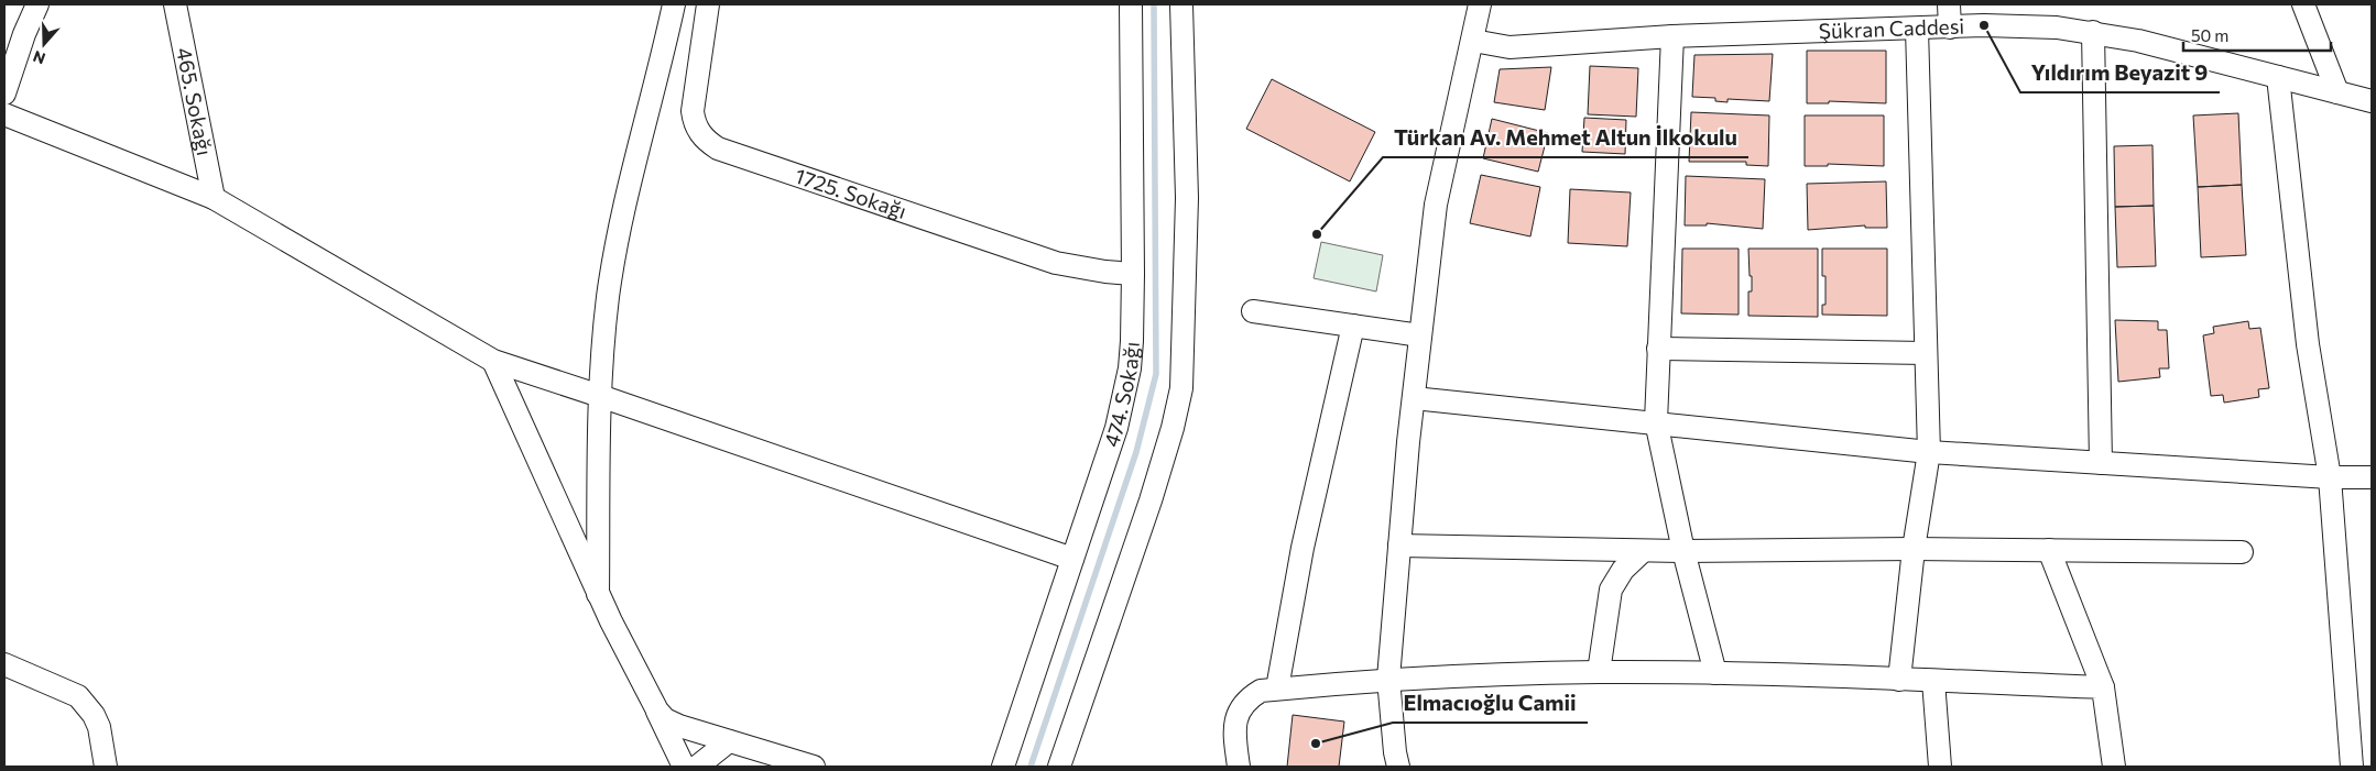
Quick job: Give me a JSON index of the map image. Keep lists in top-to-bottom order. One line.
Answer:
{"streets":{"street":["Şükran Caddesi","465. Sokağı","1725. Sokağı","474. Sokağı"]},"crossings":[["1725. Sokağı","474. Sokağı"]],"places":["Yıldırım Beyazit 9","Türkan Av. Mehmet Altun İlkokulu","Elmacıoğlu Camii"],"scale_bar":"50 m","north":"bottom"}
